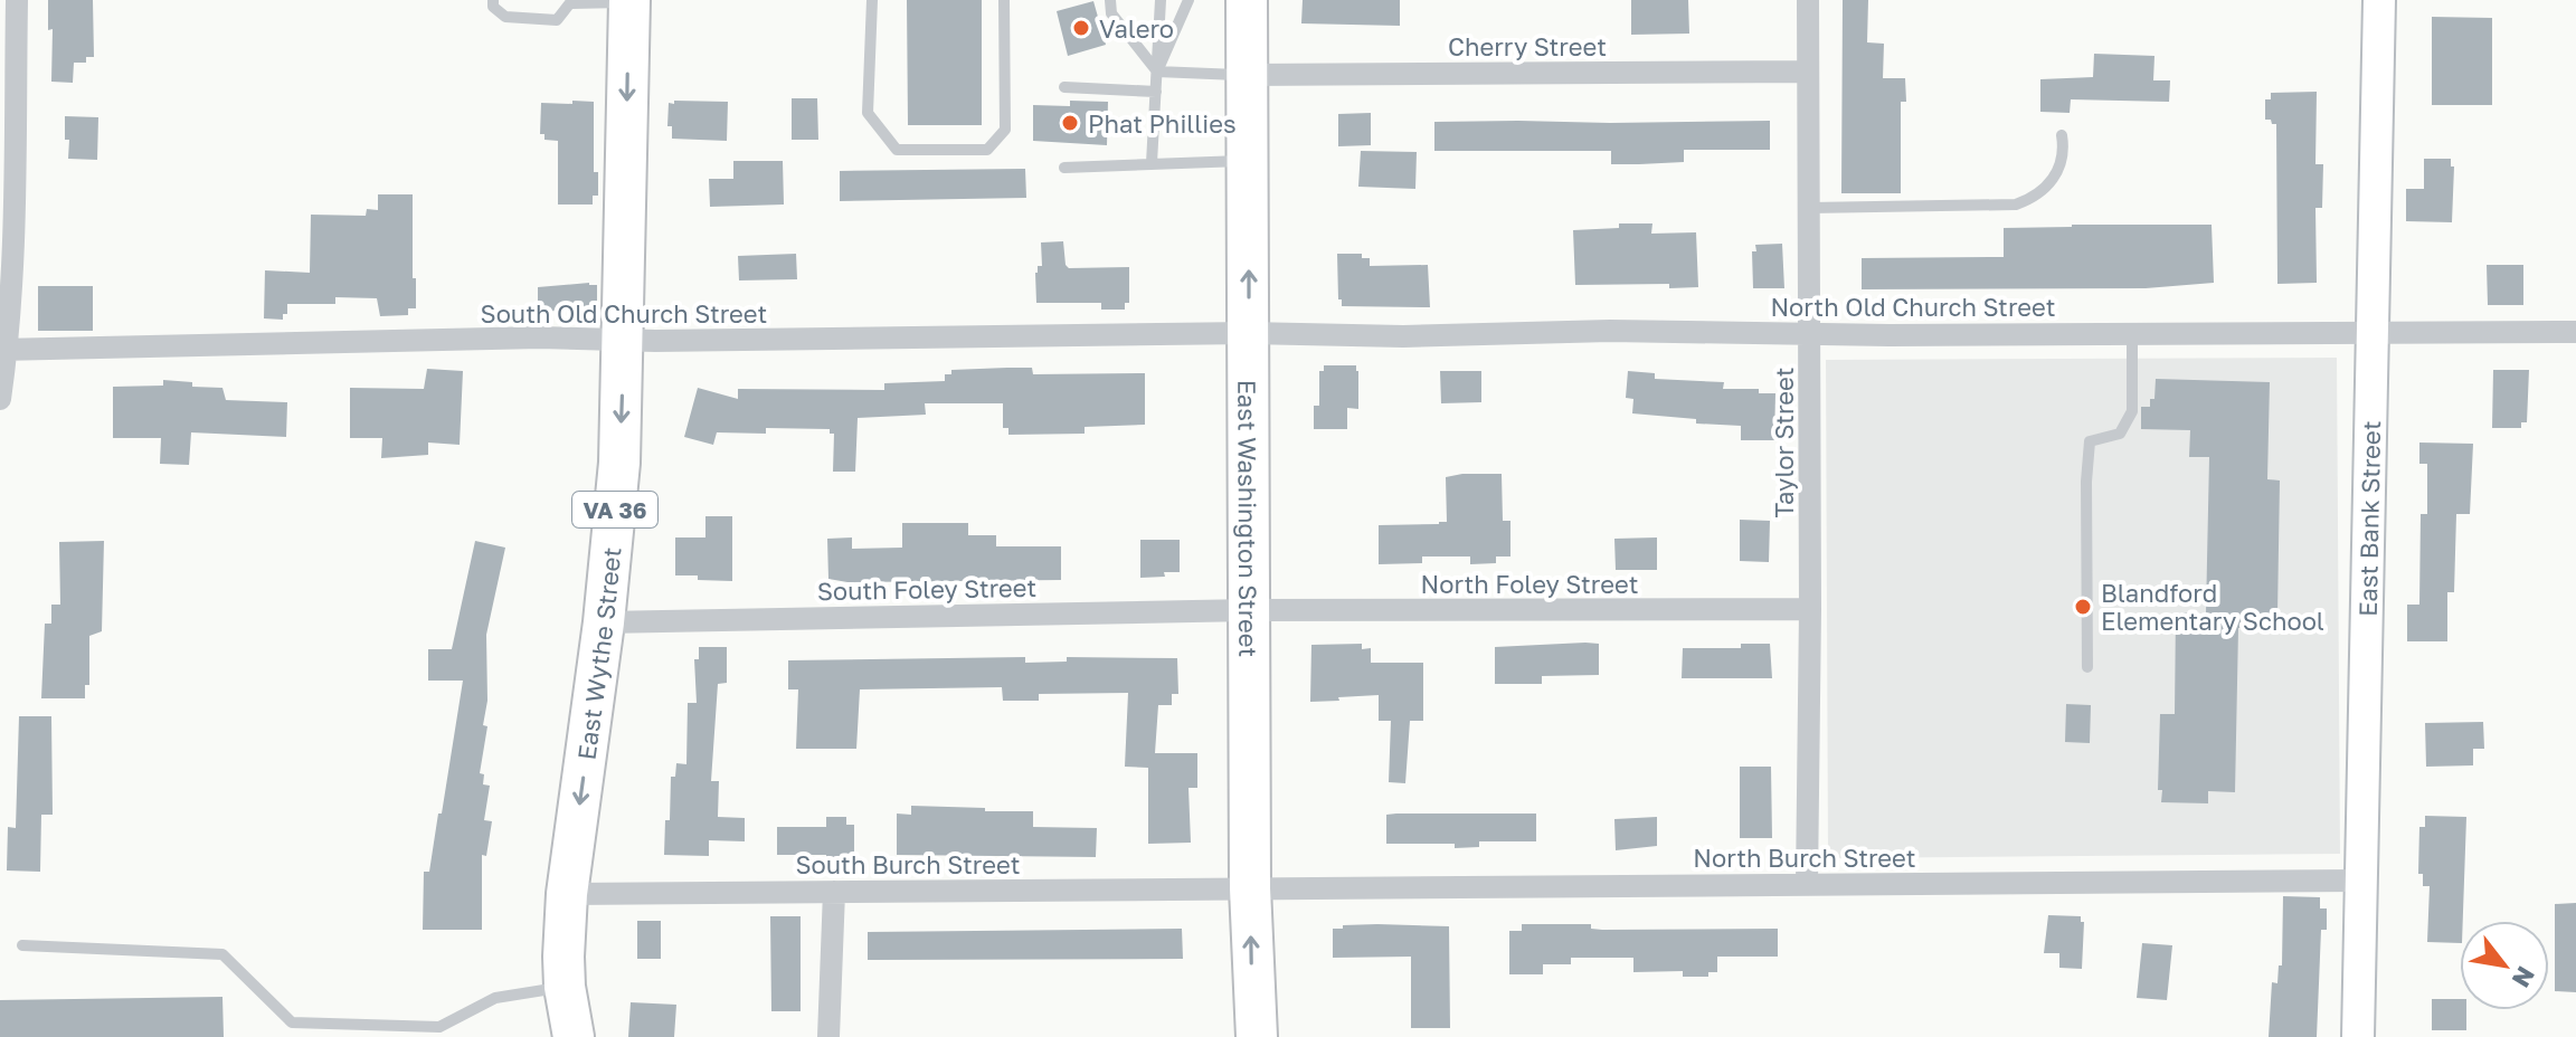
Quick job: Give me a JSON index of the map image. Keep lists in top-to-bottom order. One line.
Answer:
{"streets":{"highway":["VA 36","East Washington Street","East Wythe Street"],"street":["Cherry Street","North Old Church Street","South Old Church Street","Taylor Street","East Bank Street","North Foley Street","South Foley Street","North Burch Street","South Burch Street"]},"crossings":[["Cherry Street","Taylor Street"],["Cherry Street","East Washington Street"],["North Old Church Street","South Old Church Street"],["North Old Church Street","Taylor Street"],["North Old Church Street","East Washington Street"],["North Old Church Street","East Bank Street"],["South Old Church Street","East Washington Street"],["South Old Church Street","East Wythe Street"],["Taylor Street","North Foley Street"],["Taylor Street","North Burch Street"],["East Washington Street","North Foley Street"],["East Washington Street","South Foley Street"],["East Washington Street","North Burch Street"],["East Washington Street","South Burch Street"],["East Bank Street","North Burch Street"],["North Foley Street","South Foley Street"],["South Foley Street","East Wythe Street"],["East Wythe Street","South Burch Street"],["North Burch Street","South Burch Street"]],"one_way":["East Wythe Street"],"places":["Valero","Phat Phillies","Blandford Elementary School"],"north":"bottom right"}
